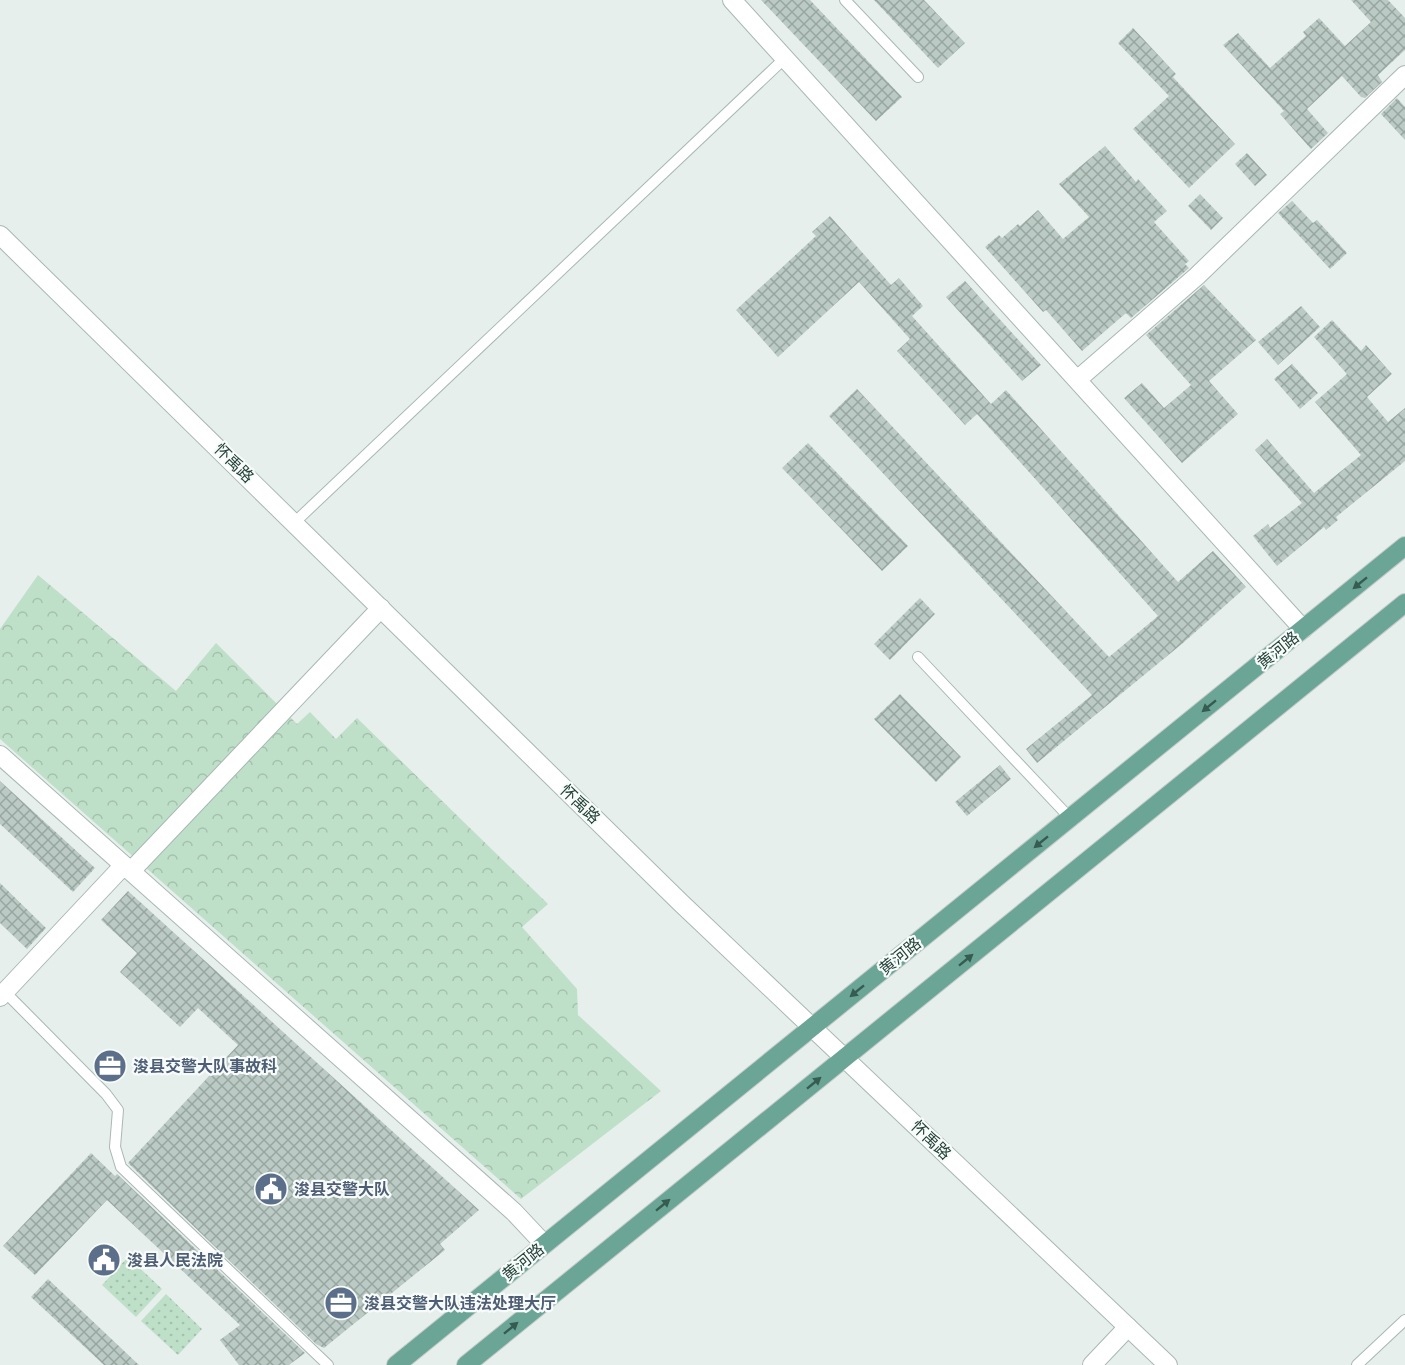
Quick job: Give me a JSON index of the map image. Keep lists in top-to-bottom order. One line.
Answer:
{"streets":{"main road":["黄河路"],"street":["怀禹路"]},"crossings":[["怀禹路","黄河路"]],"places":{"office":["浚县交警大队事故科","浚县交警大队违法处理大厅"],"public building":["浚县交警大队","浚县人民法院"]}}
